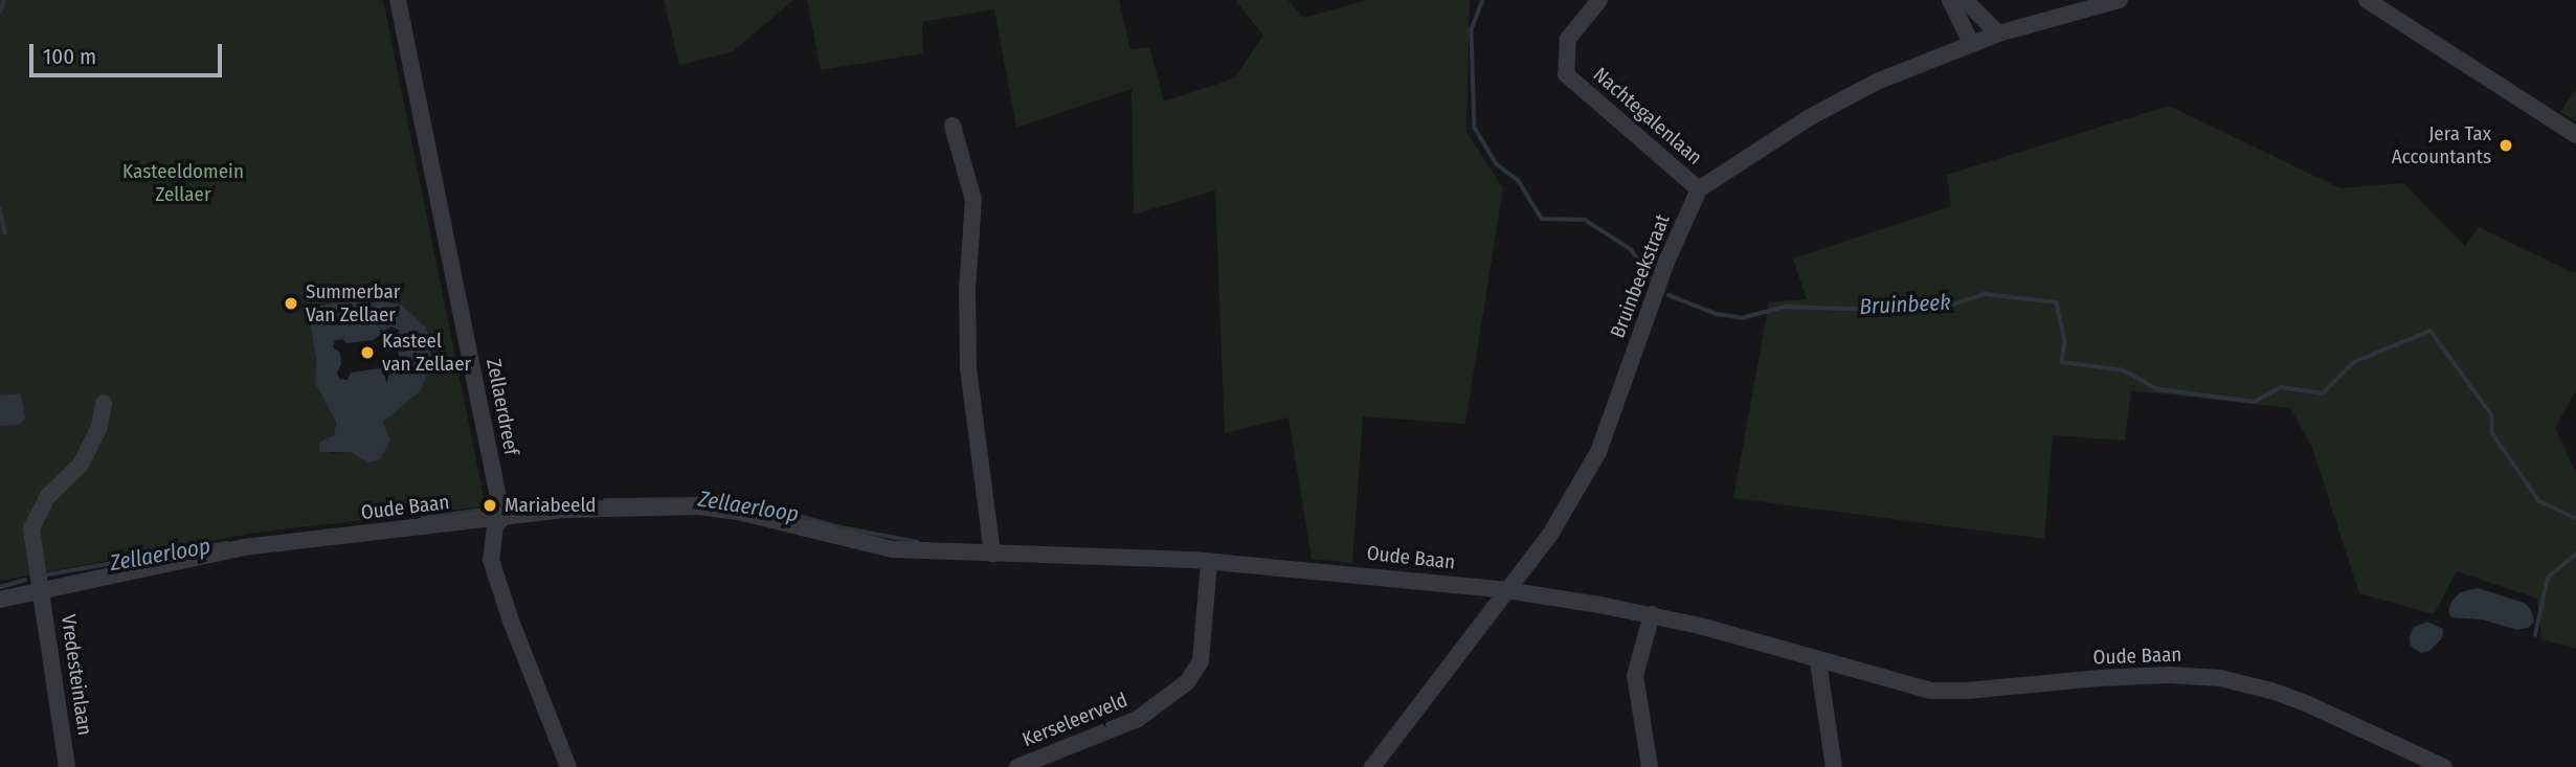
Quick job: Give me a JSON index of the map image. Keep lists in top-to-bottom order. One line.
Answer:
{"streets":{"street":["Nachtegalenlaan","Bruinbeekstraat","Zellaerdreef","Oude Baan","Vredesteinlaan","Kerseleerveld"]},"crossings":[["Nachtegalenlaan","Bruinbeekstraat"],["Bruinbeekstraat","Oude Baan"],["Zellaerdreef","Oude Baan"],["Oude Baan","Vredesteinlaan"],["Oude Baan","Kerseleerveld"]],"water":["Bruinbeek","Zellaerloop"],"parks":["Kasteeldomein Zellaer"],"places":["Jera Tax Accountants","Summerbar Van Zellaer","Kasteel van Zellaer","Mariabeeld"],"scale_bar":"100 m"}
